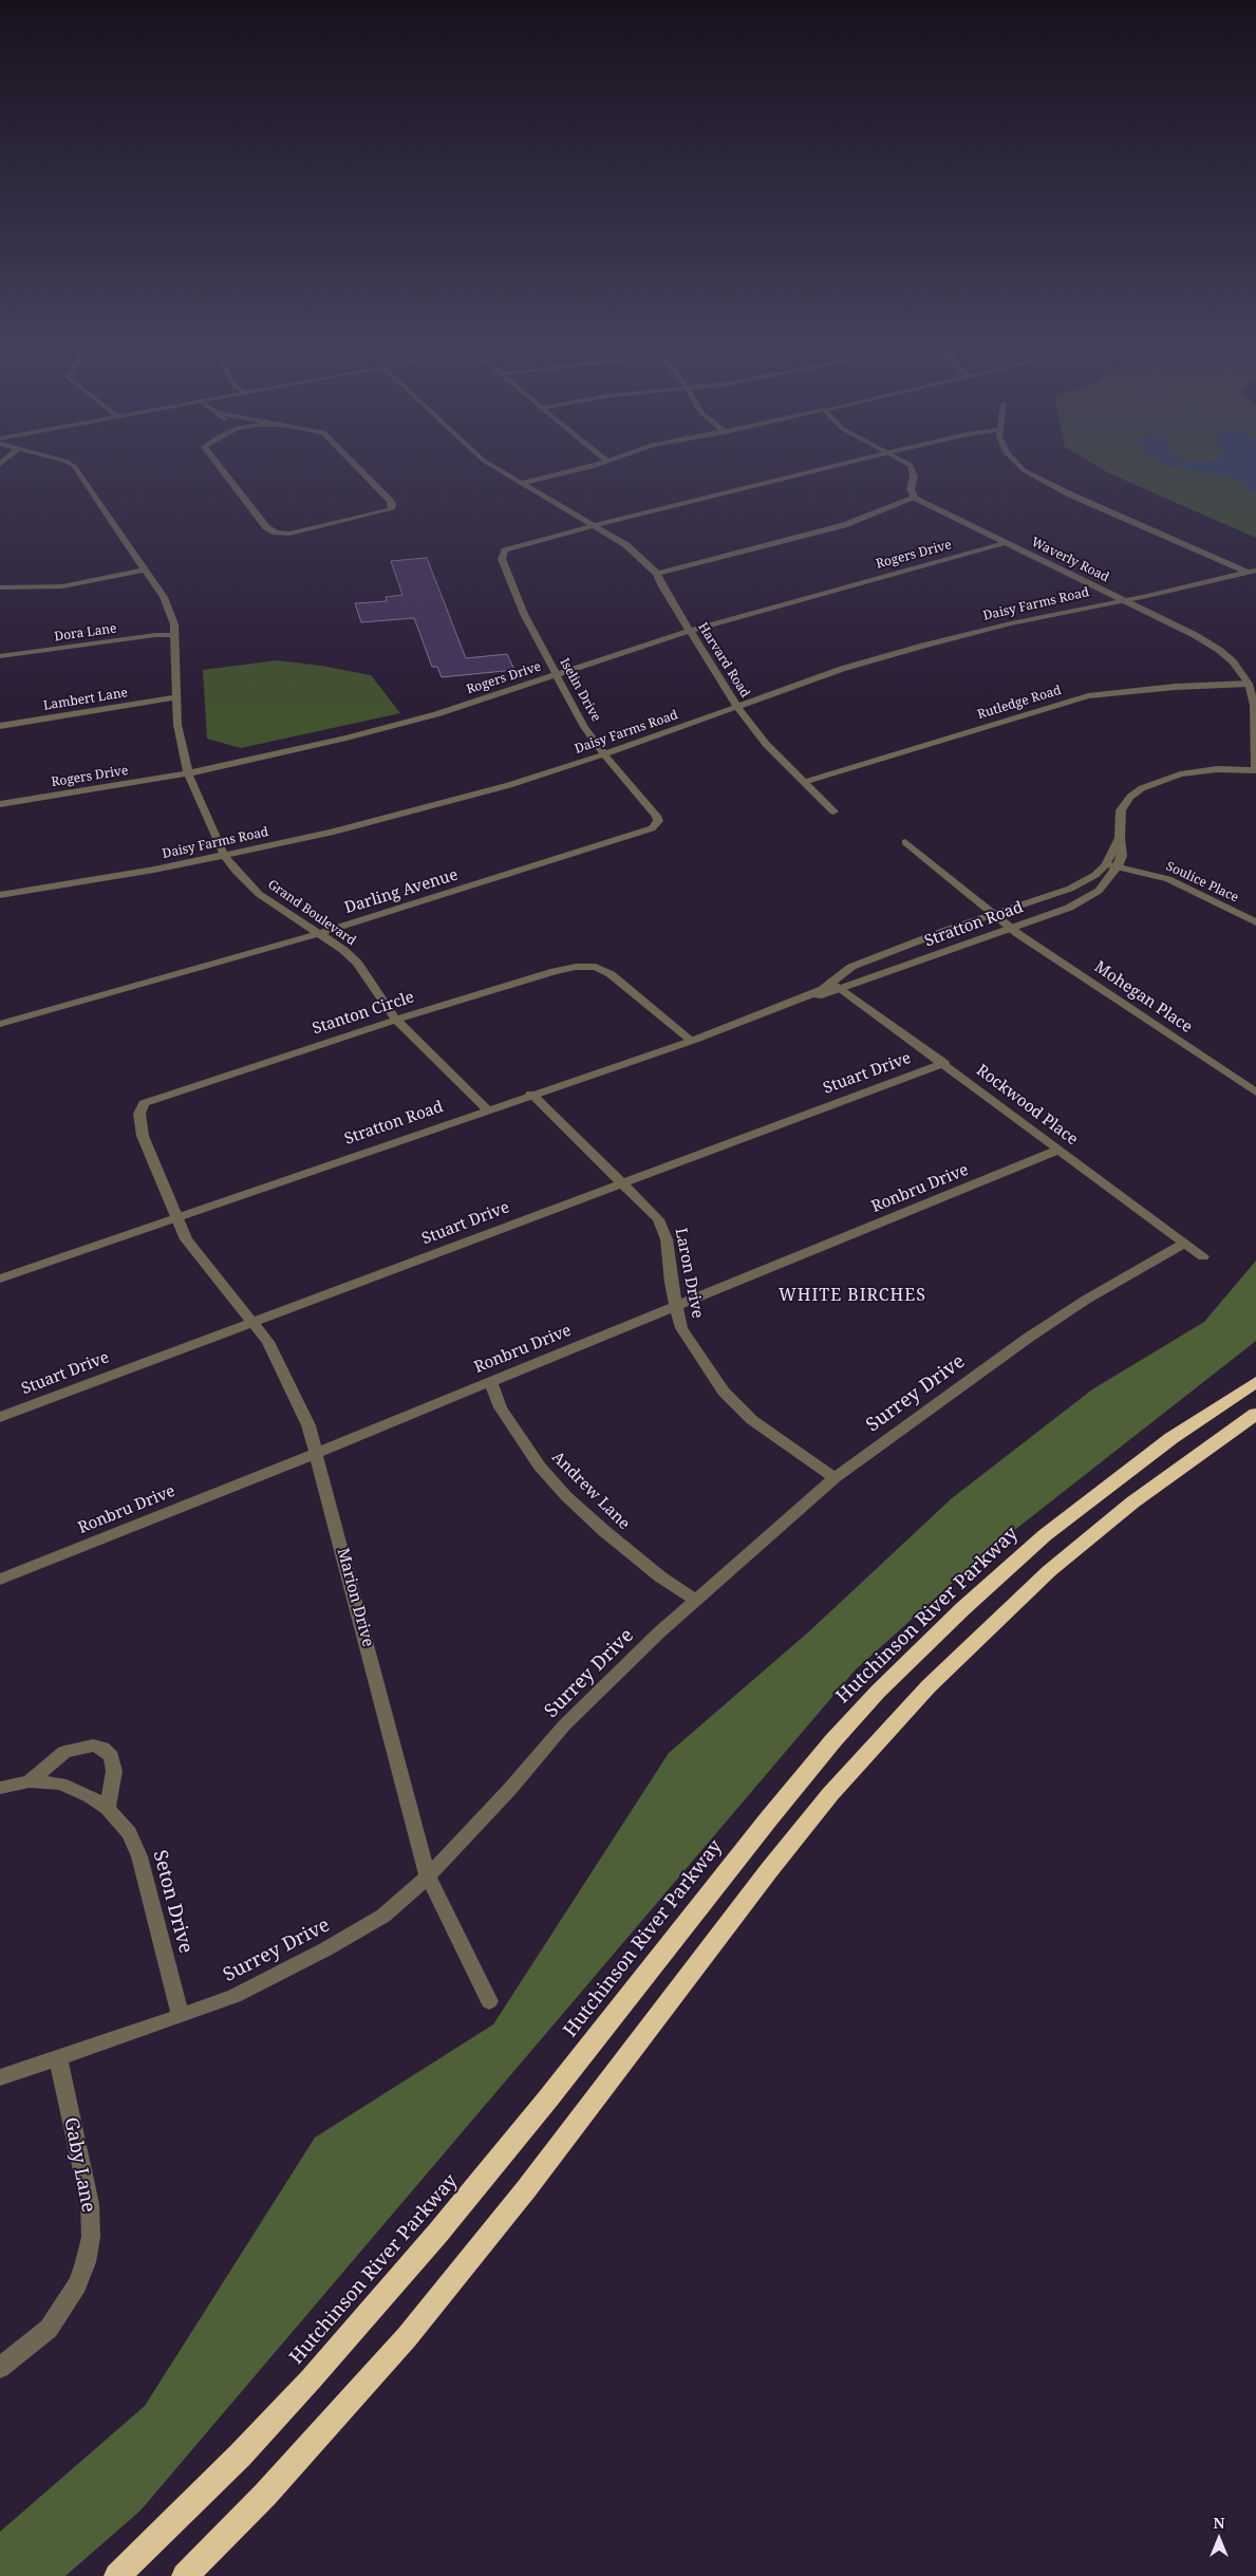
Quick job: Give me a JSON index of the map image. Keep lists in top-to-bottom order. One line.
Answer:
{"streets":{"highway":["Hutchinson River Parkway"],"street":["Rogers Drive","Waverly Road","Daisy Farms Road","Dora Lane","Harvard Road","Iselin Drive","Lambert Lane","Rutledge Road","Soulice Place","Darling Avenue","Grand Boulevard","Stratton Road","Mohegan Place","Stanton Circle","Stuart Drive","Rockwood Place","Ronbru Drive","Laron Drive","Surrey Drive","Andrew Lane","Marion Drive","Seton Drive","Gaby Lane"]},"crossings":[["Rogers Drive","Waverly Road"],["Rogers Drive","Harvard Road"],["Rogers Drive","Iselin Drive"],["Rogers Drive","Grand Boulevard"],["Waverly Road","Daisy Farms Road"],["Waverly Road","Rutledge Road"],["Waverly Road","Stratton Road"],["Daisy Farms Road","Harvard Road"],["Daisy Farms Road","Iselin Drive"],["Daisy Farms Road","Grand Boulevard"],["Dora Lane","Grand Boulevard"],["Harvard Road","Iselin Drive"],["Harvard Road","Rutledge Road"],["Iselin Drive","Darling Avenue"],["Lambert Lane","Grand Boulevard"],["Soulice Place","Stratton Road"],["Darling Avenue","Grand Boulevard"],["Grand Boulevard","Stratton Road"],["Grand Boulevard","Stanton Circle"],["Stratton Road","Mohegan Place"],["Stratton Road","Stanton Circle"],["Stratton Road","Rockwood Place"],["Stratton Road","Laron Drive"],["Stratton Road","Marion Drive"],["Stanton Circle","Marion Drive"],["Stuart Drive","Rockwood Place"],["Stuart Drive","Laron Drive"],["Stuart Drive","Marion Drive"],["Rockwood Place","Ronbru Drive"],["Rockwood Place","Surrey Drive"],["Ronbru Drive","Laron Drive"],["Ronbru Drive","Andrew Lane"],["Ronbru Drive","Marion Drive"],["Laron Drive","Surrey Drive"],["Surrey Drive","Andrew Lane"],["Surrey Drive","Marion Drive"],["Surrey Drive","Seton Drive"],["Surrey Drive","Gaby Lane"]],"districts":["WHITE BIRCHES"],"north":"top"}
